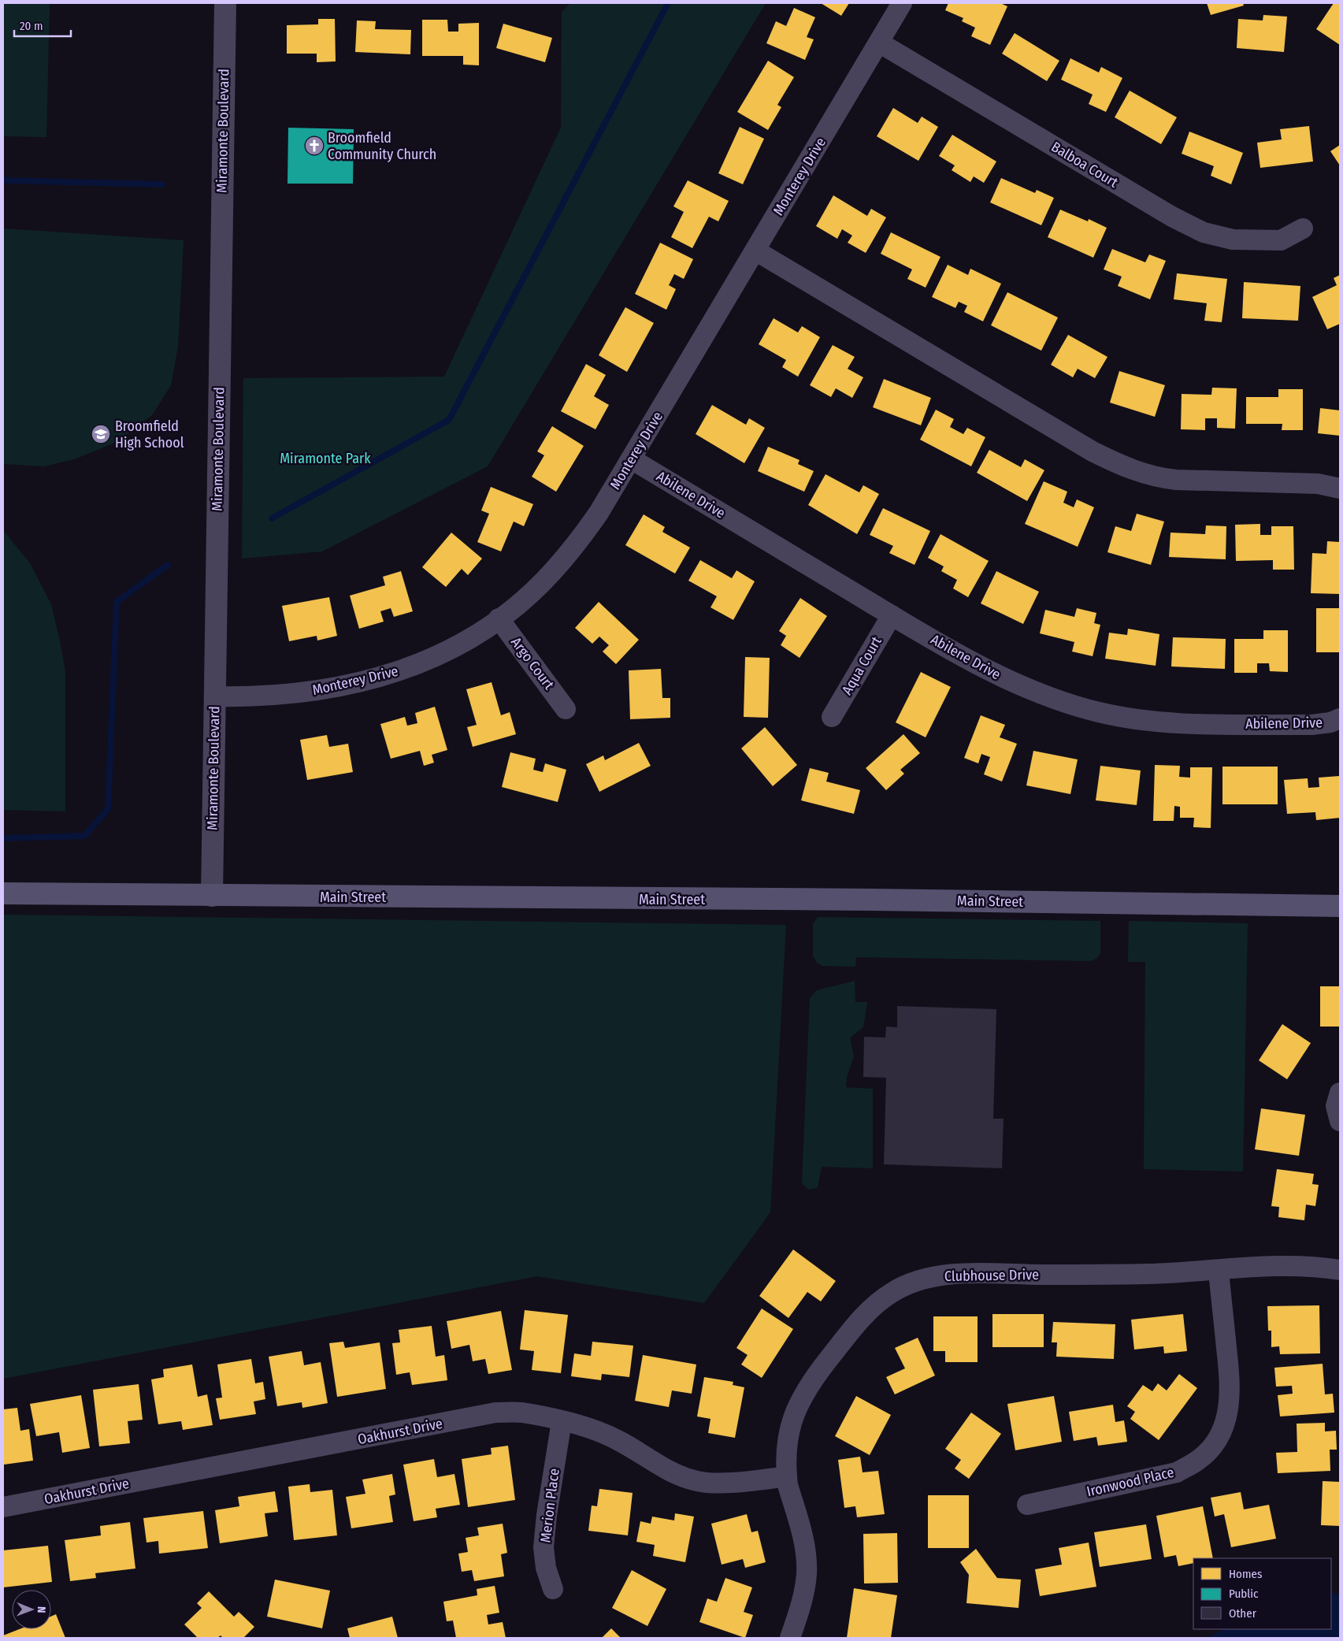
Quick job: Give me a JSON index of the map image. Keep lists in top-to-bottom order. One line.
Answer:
{"streets":{"main road":["Main Street"],"street":["Miramonte Boulevard","Balboa Court","Monterey Drive","Abilene Drive","Argo Court","Aqua Court","Clubhouse Drive","Oakhurst Drive","Ironwood Place","Merion Place"]},"crossings":[["Miramonte Boulevard","Monterey Drive"],["Miramonte Boulevard","Main Street"],["Balboa Court","Monterey Drive"],["Monterey Drive","Abilene Drive"],["Monterey Drive","Argo Court"],["Abilene Drive","Aqua Court"],["Clubhouse Drive","Oakhurst Drive"],["Clubhouse Drive","Ironwood Place"],["Oakhurst Drive","Merion Place"]],"parks":["Miramonte Park"],"places":{"church":["Broomfield Community Church"],"school or university":["Broomfield High School"]},"legend":["Homes","Public","Other"],"scale_bar":"20 m","north":"right"}
